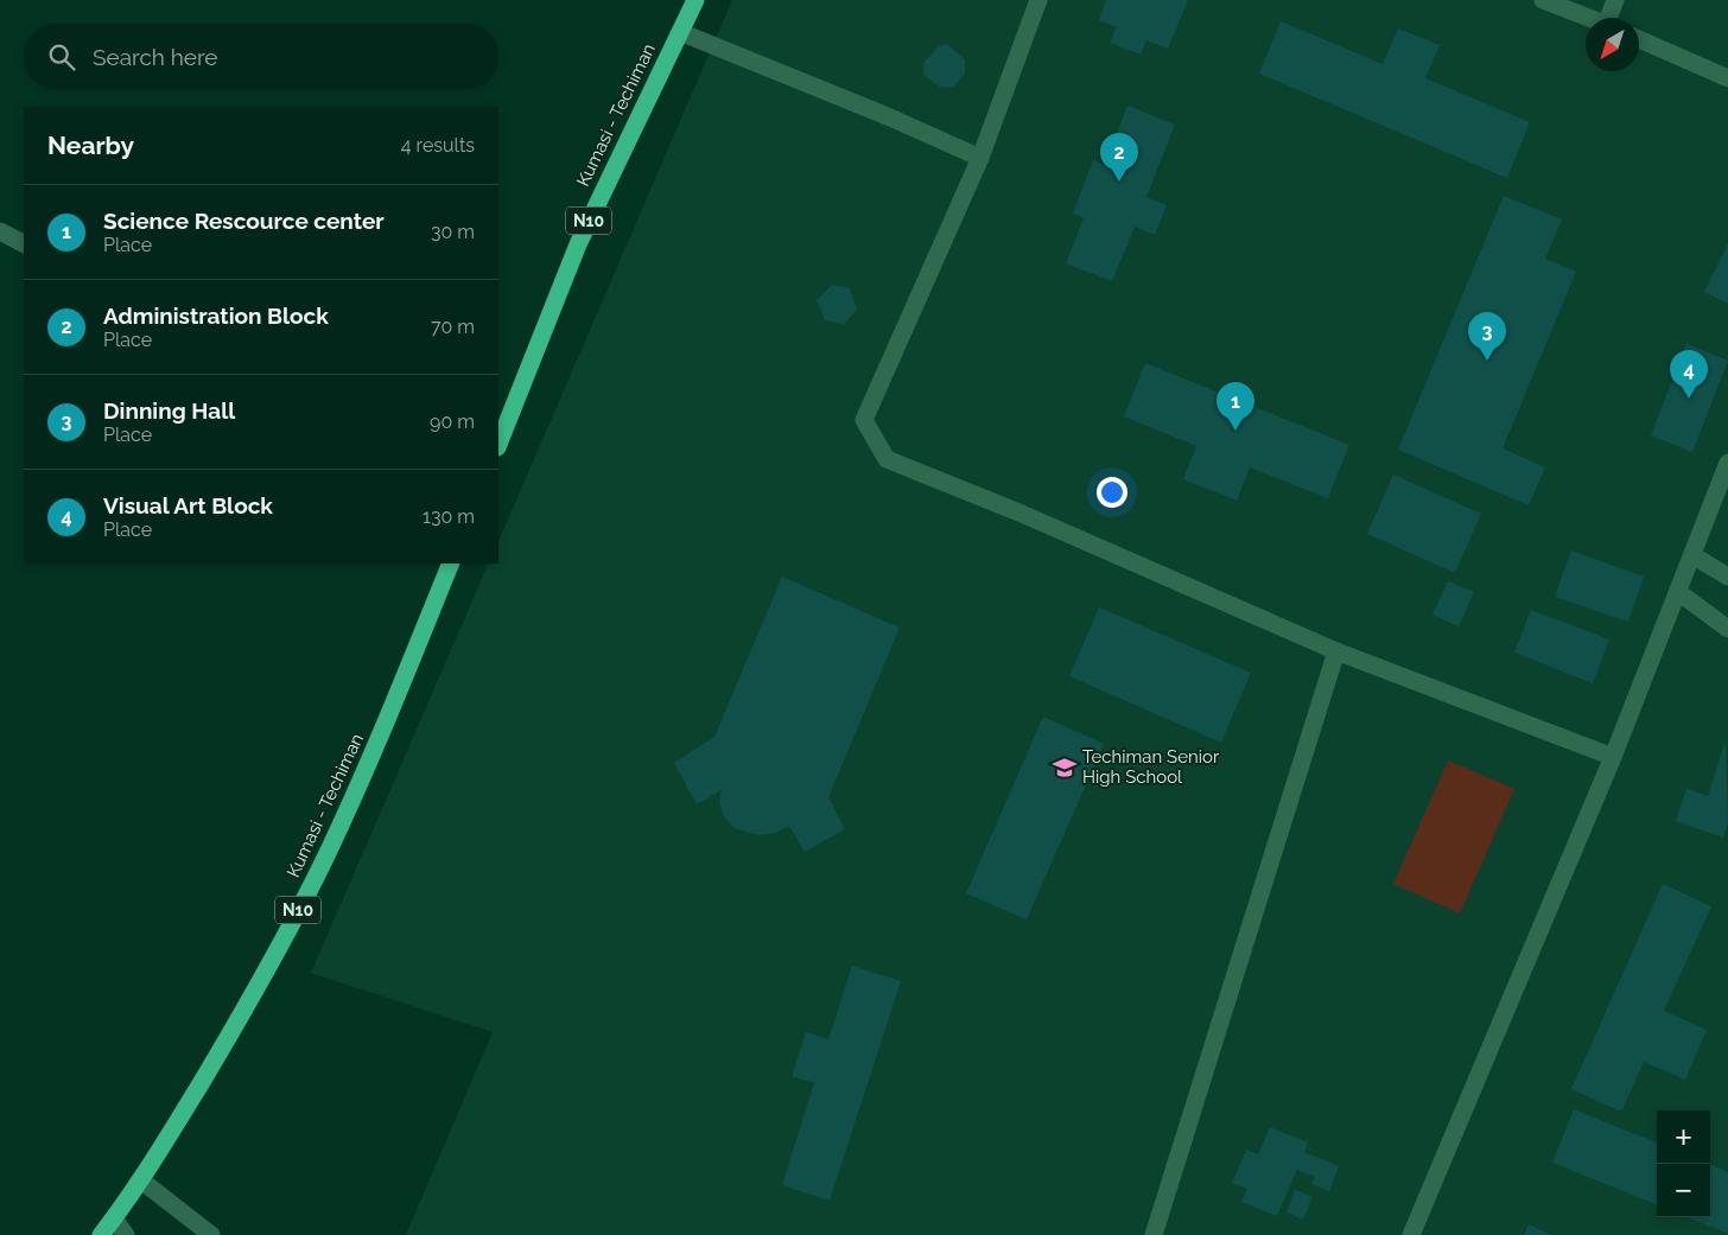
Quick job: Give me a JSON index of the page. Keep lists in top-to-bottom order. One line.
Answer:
{"streets":{"highway":["Kumasi - Techiman","N10"]},"places":{"school or university":["Techiman Senior High School"]},"north":"bottom left","page":{"search":"Search here","heading":["Nearby","4 results"],"pins":["2","3","4","1"],"list":[{"mark":"1","name":"Science Rescource center","note":"Place","value":"30 m"},{"mark":"2","name":"Administration Block","note":"Place","value":"70 m"},{"mark":"3","name":"Dinning Hall","note":"Place","value":"90 m"},{"mark":"4","name":"Visual Art Block","note":"Place","value":"130 m"}],"map_buttons":["+","−"]}}
